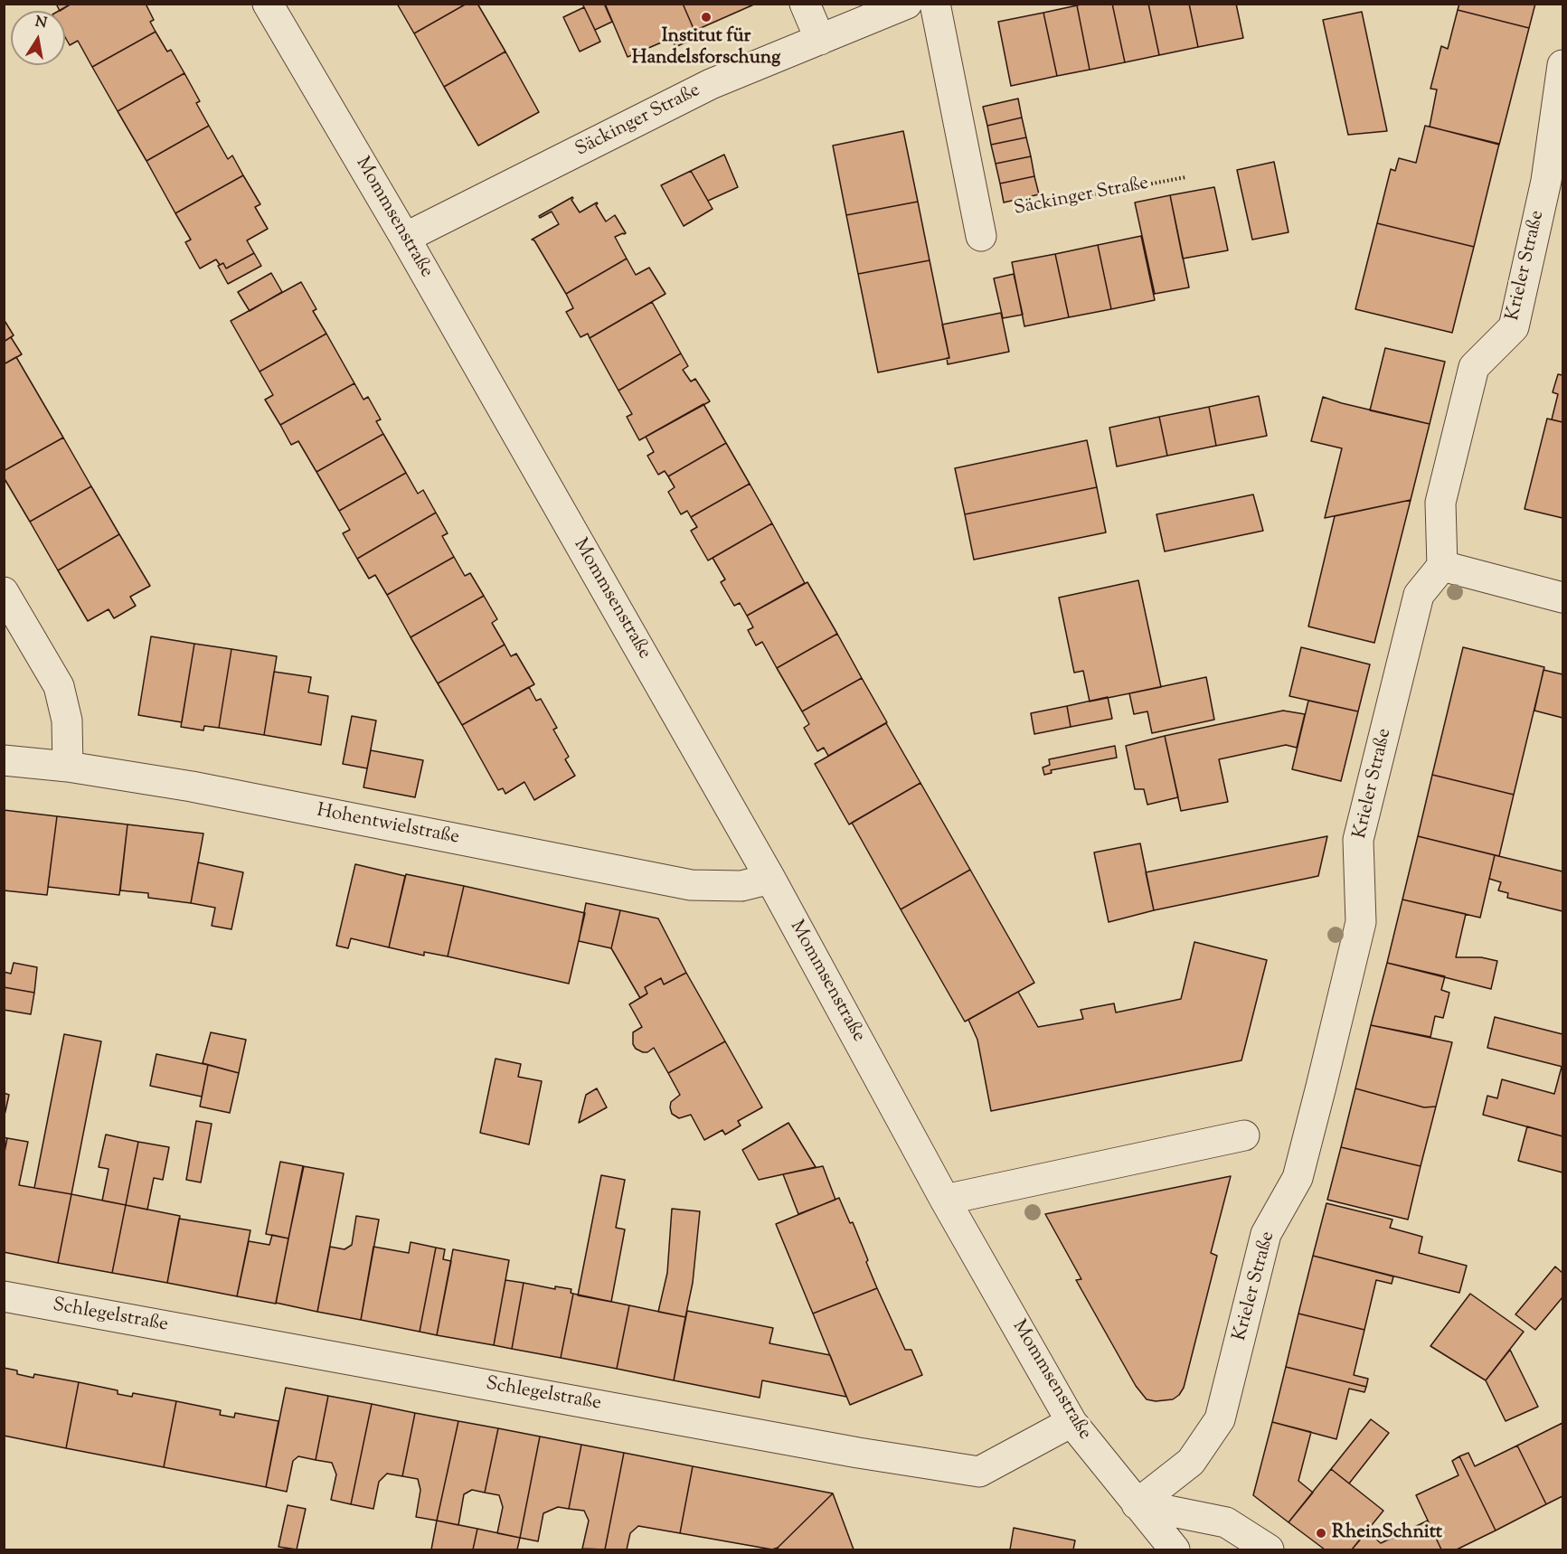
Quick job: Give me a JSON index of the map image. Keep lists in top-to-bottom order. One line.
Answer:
{"streets":{"street":["Säckinger Straße","Mommsenstraße","Krieler Straße","Hohentwielstraße","Schlegelstraße"]},"crossings":[["Säckinger Straße","Mommsenstraße"],["Mommsenstraße","Krieler Straße"],["Mommsenstraße","Hohentwielstraße"],["Mommsenstraße","Schlegelstraße"]],"places":["Institut für Handelsforschung","RheinSchnitt"],"north":"top"}
